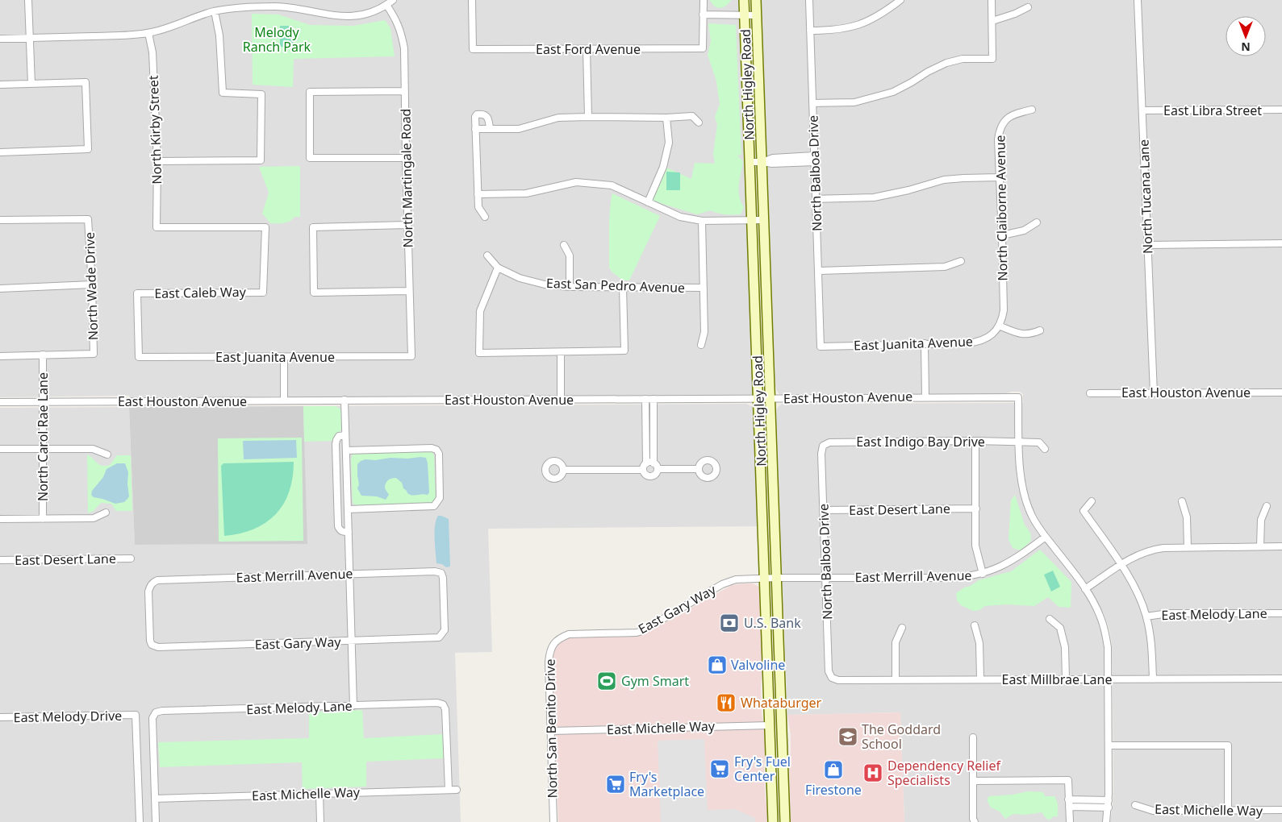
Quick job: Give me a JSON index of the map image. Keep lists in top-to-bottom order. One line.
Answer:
{"streets":{"main road":["North Higley Road"],"street":["East Ford Avenue","East Libra Street","North Kirby Street","North Balboa Drive","North Martingale Road","North Tucana Lane","North Claiborne Avenue","East San Pedro Avenue","North Wade Drive","East Caleb Way","East Juanita Avenue","East Houston Avenue","North Carol Rae Lane","East Indigo Bay Drive","East Desert Lane","East Merrill Avenue","East Gary Way","East Melody Lane","East Millbrae Lane","East Melody Drive","East Michelle Way","North San Benito Drive"]},"crossings":[["North Higley Road","East Houston Avenue"],["North Higley Road","East Merrill Avenue"],["North Higley Road","East Gary Way"],["North Higley Road","East Michelle Way"],["East Libra Street","North Tucana Lane"],["North Kirby Street","East Caleb Way"],["North Balboa Drive","East Juanita Avenue"],["North Balboa Drive","East Indigo Bay Drive"],["North Balboa Drive","East Desert Lane"],["North Balboa Drive","East Merrill Avenue"],["North Balboa Drive","East Millbrae Lane"],["North Martingale Road","East Juanita Avenue"],["North Tucana Lane","East Houston Avenue"],["North Claiborne Avenue","East Juanita Avenue"],["North Wade Drive","North Carol Rae Lane"],["East Caleb Way","East Juanita Avenue"],["East Houston Avenue","North Carol Rae Lane"],["East Houston Avenue","East Indigo Bay Drive"],["East Merrill Avenue","East Gary Way"],["East Gary Way","North San Benito Drive"],["East Melody Lane","East Michelle Way"],["East Michelle Way","North San Benito Drive"]],"parks":["Melody Ranch Park"],"places":{"bank":["U.S. Bank"],"shop":["Valvoline","Firestone"],"sports":["Gym Smart"],"restaurant":["Whataburger"],"school or university":["The Goddard School"],"supermarket":["Fry's Fuel Center","Fry's Marketplace"],"hospital":["Dependency Relief Specialists"]},"north":"bottom"}
